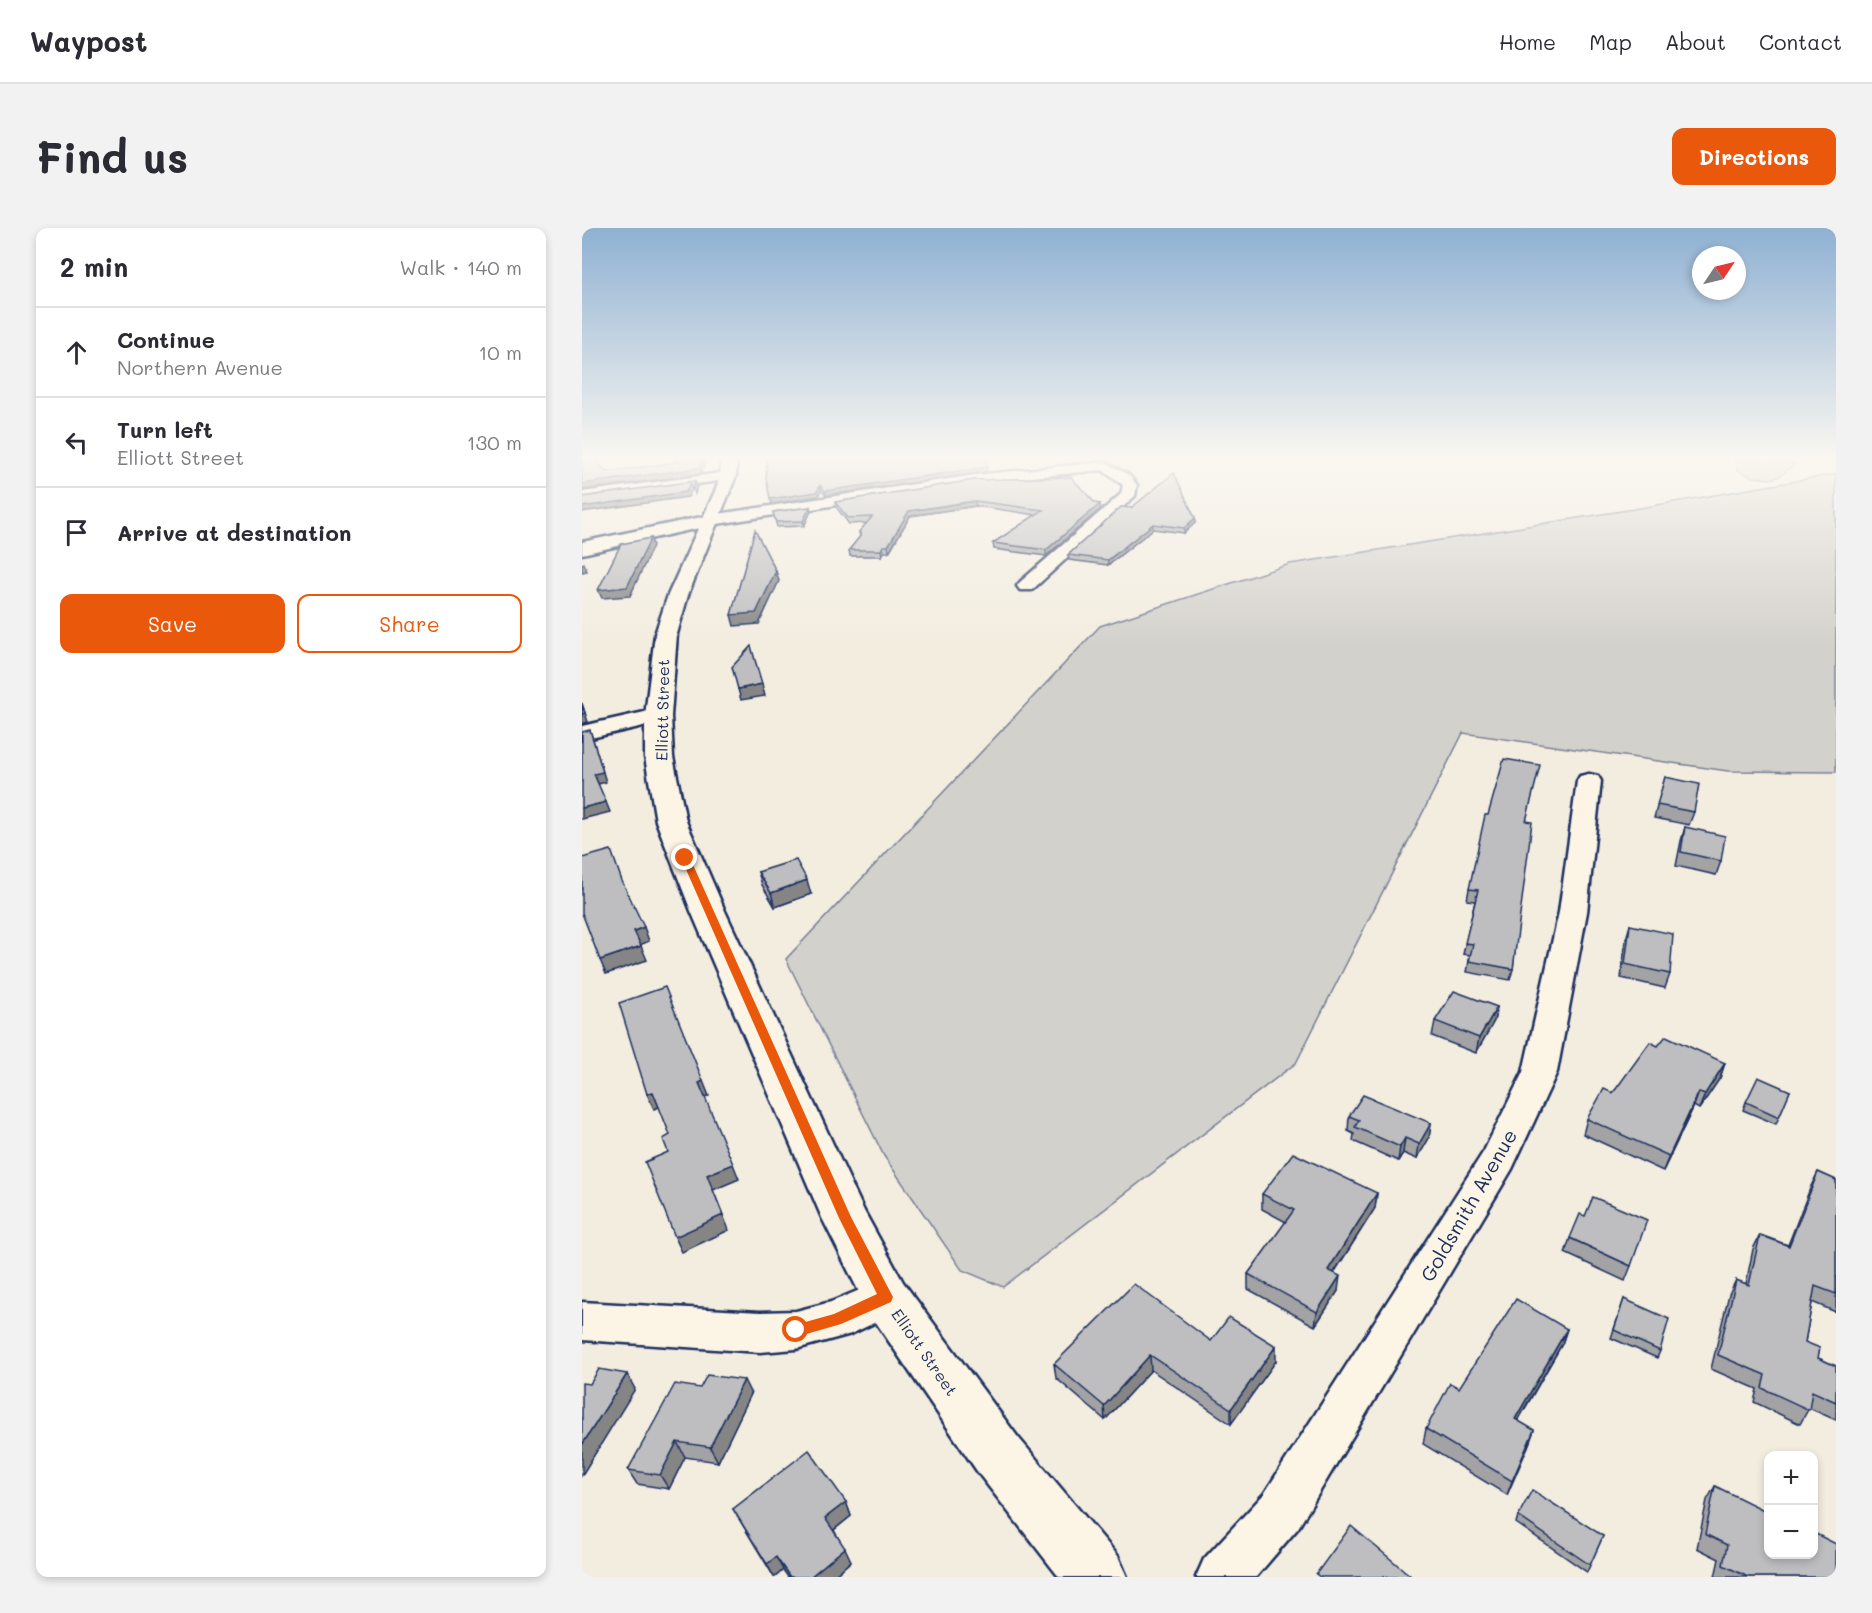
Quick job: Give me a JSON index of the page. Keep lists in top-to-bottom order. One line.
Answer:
{"streets":{"main road":["Elliott Street"],"street":["Goldsmith Avenue"]},"north":"top right","page":{"header":"Waypost","nav":["Home","Map","About","Contact"],"buttons":["Directions",["Save","Share"]],"title":"Find us","heading":["2 min","Walk · 140 m"],"list":[["Continue","Northern Avenue","10 m"],["Turn left","Elliott Street","130 m"],"Arrive at destination"],"map_buttons":["+","−"]}}
